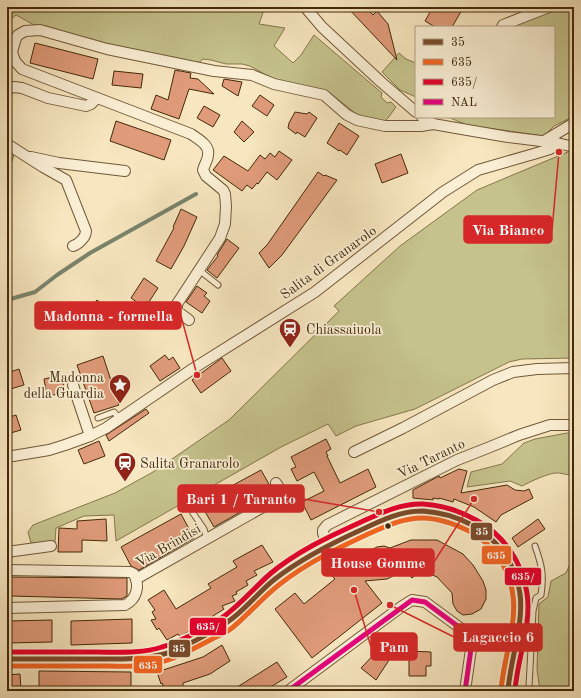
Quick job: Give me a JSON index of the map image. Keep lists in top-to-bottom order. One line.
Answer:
{"streets":{"street":["Salita di Granarolo","Via Taranto","Via Brindisi"]},"places":{"other":["Via Bianco","Madonna - formella","House Gomme","Bari 1 / Taranto","Pam","Lagaccio 6"],"station":["Chiassaiuola","Salita Granarolo"],"place":["Madonna della Guardia"]},"lines":["transit line 635/","transit line 35","transit line 635","transit line NAL"],"legend":["35","635","635/","NAL"]}
